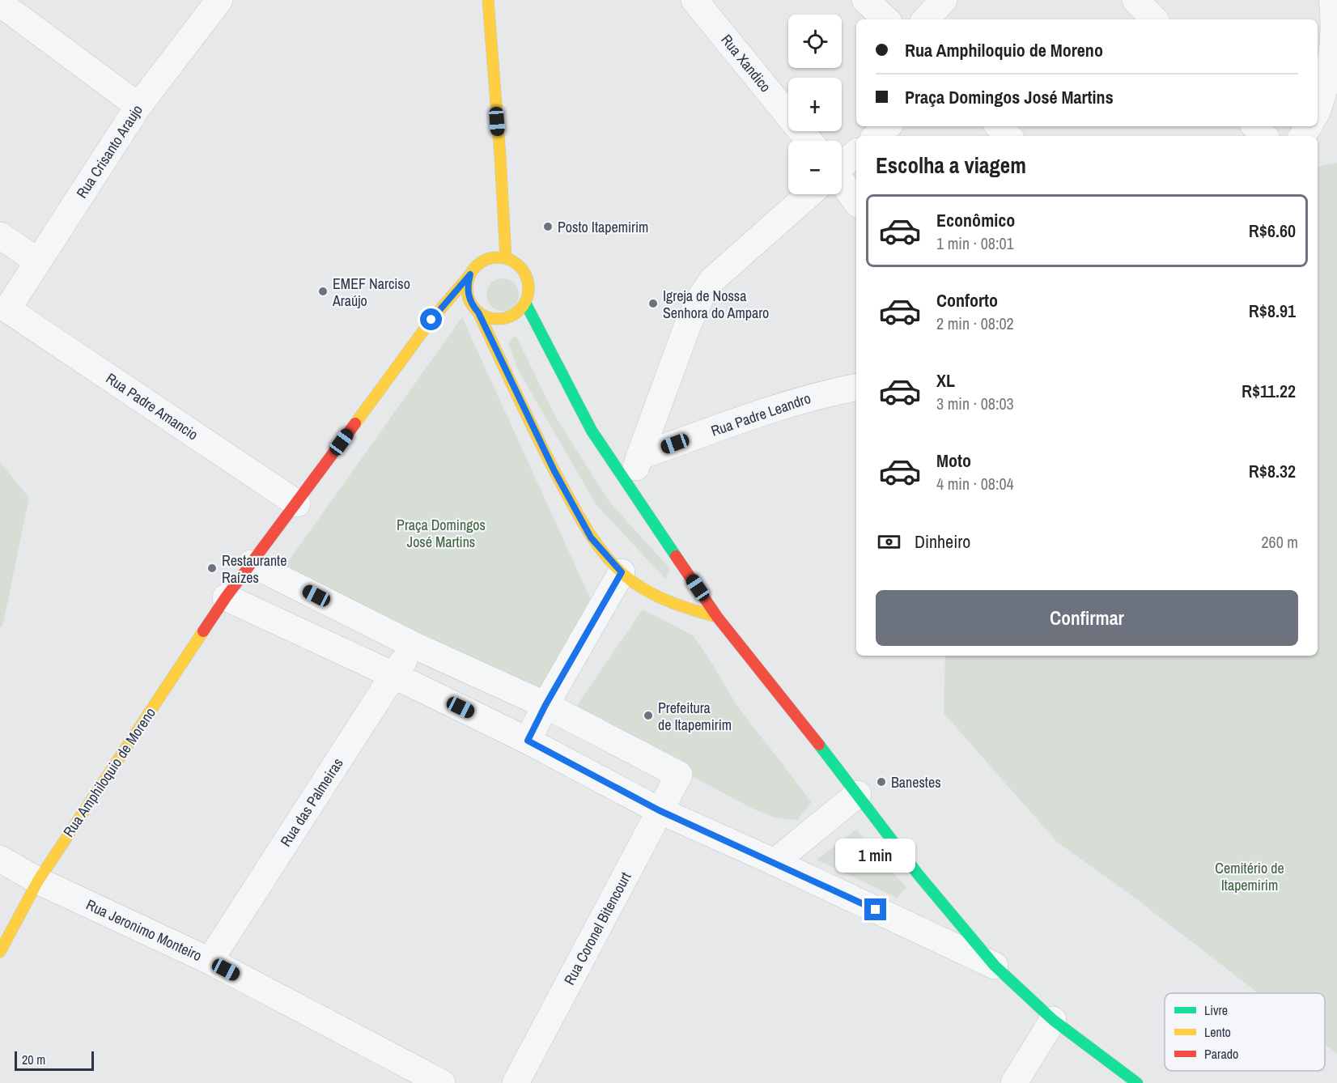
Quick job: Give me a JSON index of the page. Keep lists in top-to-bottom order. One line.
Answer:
{"streets":{"main road":["Rua Amphiloquio de Moreno"],"street":["Rua Xandico","Rua Crisanto Araujo","Rua Padre Amancio","Rua Padre Leandro","Rua das Palmeiras","Rua Coronel Bitencourt","Rua Jeronimo Monteiro"]},"crossings":[["Rua Crisanto Araujo","Rua Padre Amancio"],["Rua Amphiloquio de Moreno","Rua Jeronimo Monteiro"],["Rua das Palmeiras","Rua Jeronimo Monteiro"]],"parks":["Praça Domingos José Martins","Cemitério de Itapemirim"],"places":["Posto Itapemirim","EMEF Narciso Araújo","Igreja de Nossa Senhora do Amparo","Restaurante Raízes","Prefeitura de Itapemirim","Banestes"],"legend":["Livre","Lento","Parado"],"scale_bar":"20 m","page":{"map_buttons":["+","−"],"banner":["Rua Amphiloquio de Moreno","Praça Domingos José Martins"],"heading":"Escolha a viagem","list":[{"name":"Econômico","note":"1 min · 08:01","value":"R$6.60"},{"name":"Conforto","note":"2 min · 08:02","value":"R$8.91"},{"name":"XL","note":"3 min · 08:03","value":"R$11.22"},{"name":"Moto","note":"4 min · 08:04","value":"R$8.32"}],"pay":["Dinheiro","260 m"],"buttons":"Confirmar","bubble":"1 min","scale":"20 m"}}
